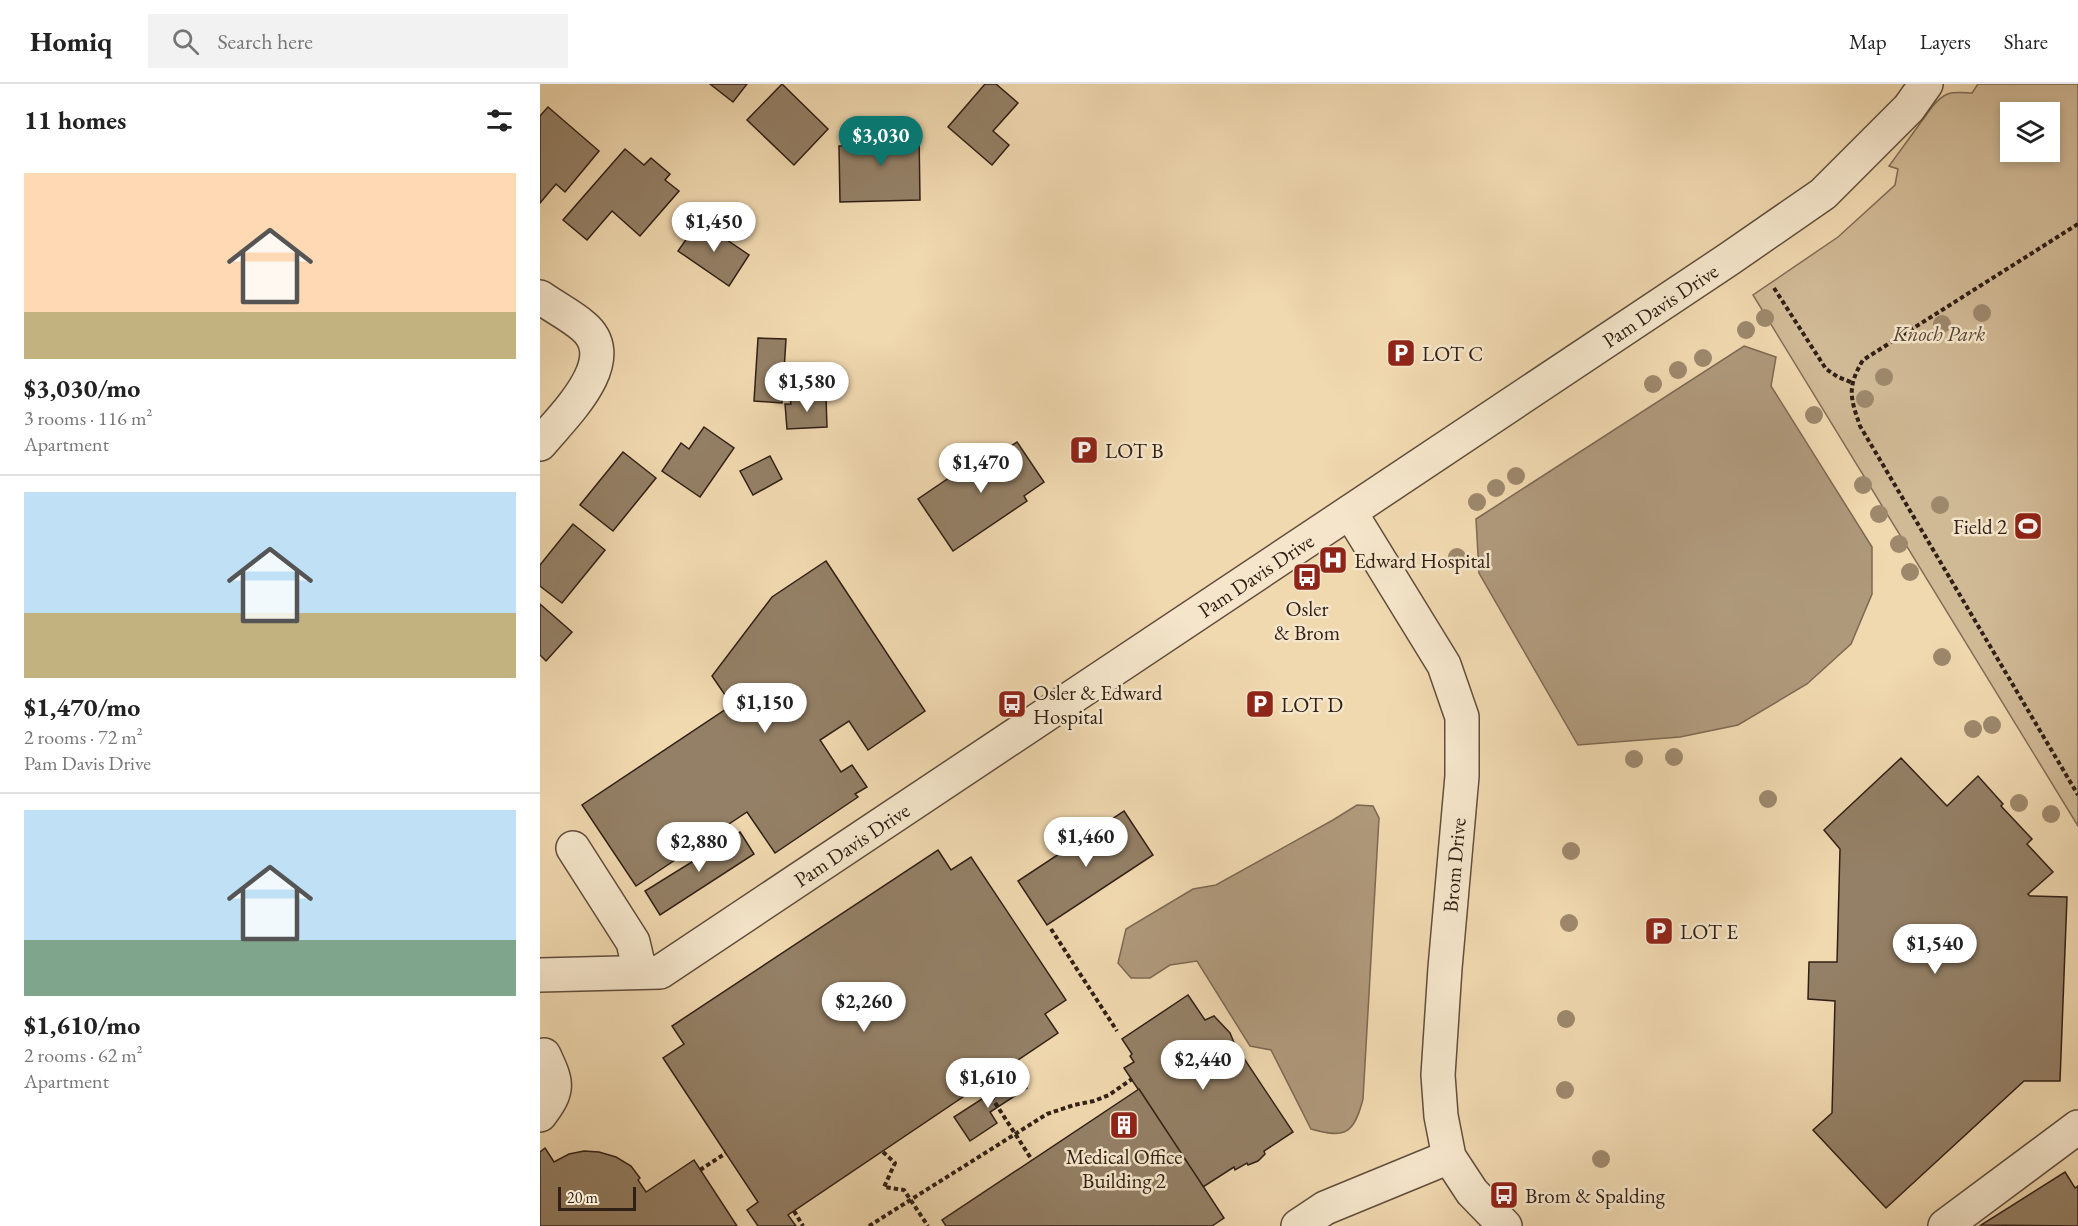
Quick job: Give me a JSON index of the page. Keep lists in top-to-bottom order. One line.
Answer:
{"streets":{"street":["Pam Davis Drive","Brom Drive"]},"crossings":[["Pam Davis Drive","Brom Drive"]],"parks":["Knoch Park"],"places":{"parking":["LOT C","LOT B","LOT D","LOT E"],"sports":["Field 2"],"hospital":["Edward Hospital"],"bus stop":["Osler & Brom","Osler & Edward Hospital","Brom & Spalding"],"building":["Medical Office Building 2"]},"scale_bar":"20 m","page":{"header":"Homiq","search":"Search here","nav":["Map","Layers","Share"],"heading":"11 homes","price":["$3,030","$1,450","$1,580","$1,470","$1,150","$1,460","$2,880","$1,540","$2,260","$2,440","$1,610"],"list":[{"name":"$3,030/mo","note":"3 rooms · 116 m² · Apartment"},{"name":"$1,470/mo","note":"2 rooms · 72 m² · Pam Davis Drive"},{"name":"$1,610/mo","note":"2 rooms · 62 m² · Apartment"}],"scale":"20 m"}}
